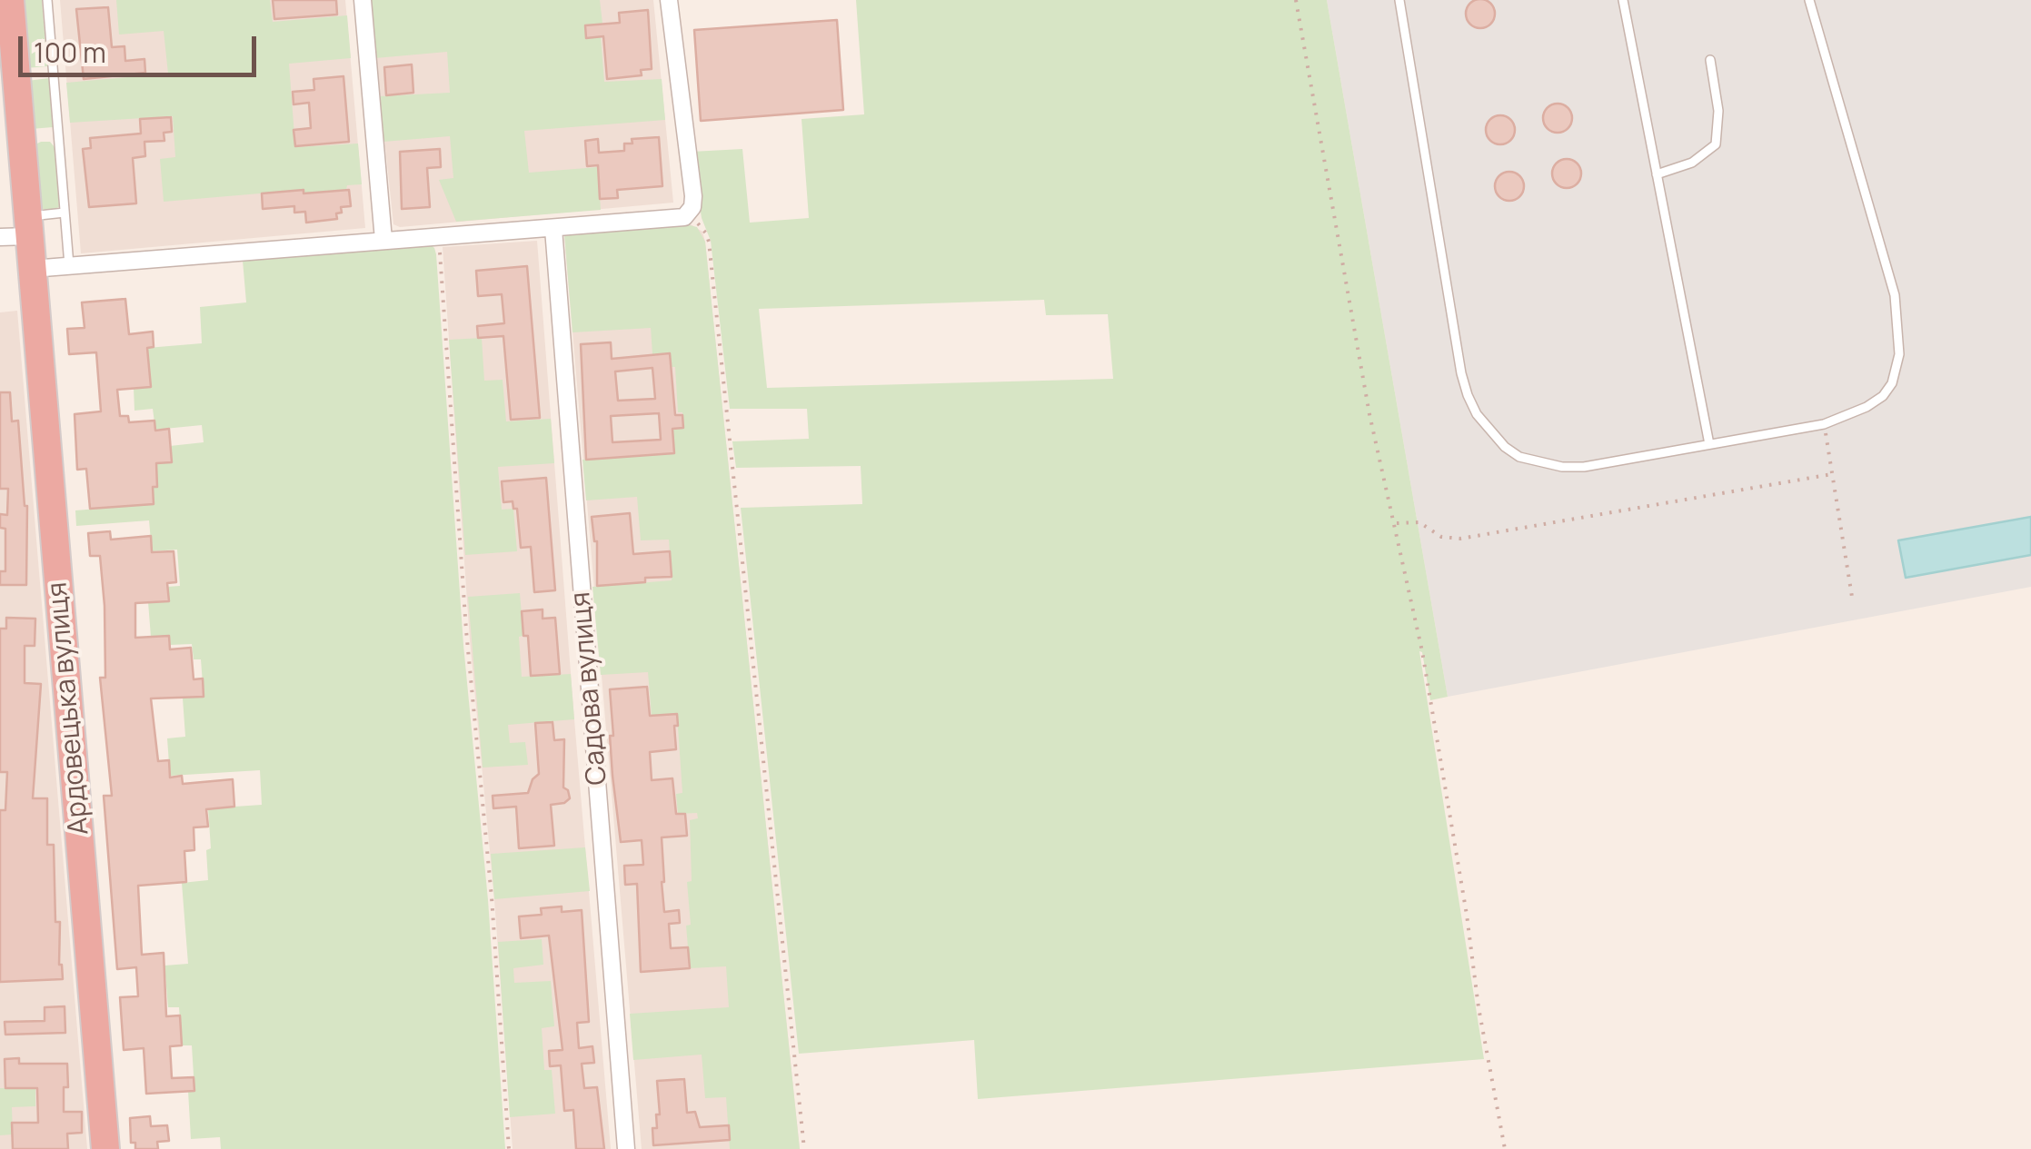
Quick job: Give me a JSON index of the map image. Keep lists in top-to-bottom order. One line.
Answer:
{"streets":{"highway":["Ардовецька вулиця"],"street":["Садова вулиця"]},"scale_bar":"100 m"}
